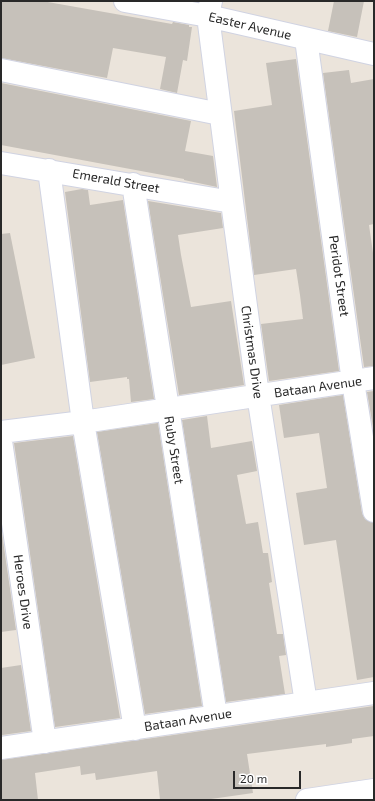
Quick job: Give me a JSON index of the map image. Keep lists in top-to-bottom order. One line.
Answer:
{"streets":{"street":["Easter Avenue","Emerald Street","Peridot Street","Christmas Drive","Bataan Avenue","Ruby Street","Heroes Drive"]},"crossings":[["Easter Avenue","Peridot Street"],["Easter Avenue","Christmas Drive"],["Emerald Street","Christmas Drive"],["Emerald Street","Ruby Street"],["Peridot Street","Bataan Avenue"],["Christmas Drive","Bataan Avenue"],["Bataan Avenue","Ruby Street"],["Bataan Avenue","Heroes Drive"]],"scale_bar":"20 m"}
